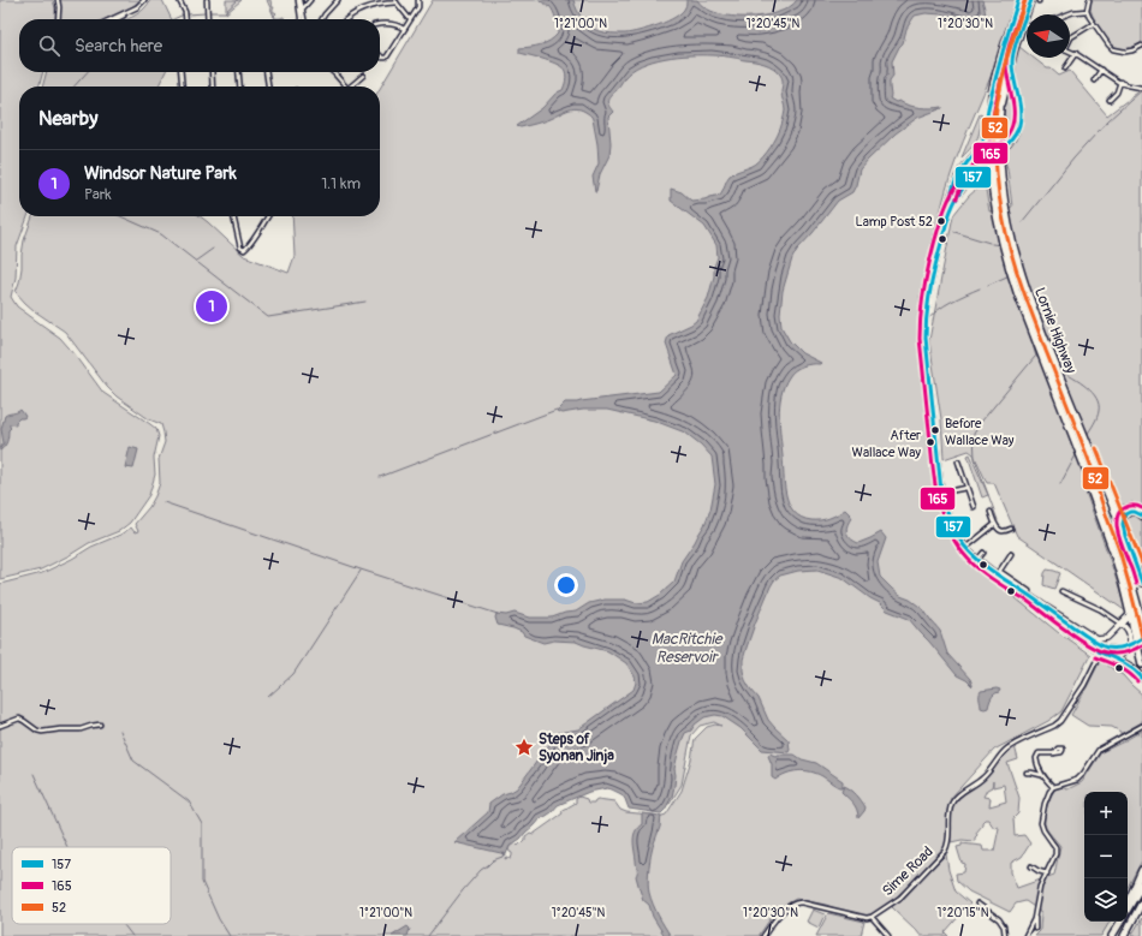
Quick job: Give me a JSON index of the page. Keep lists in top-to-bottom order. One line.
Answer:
{"streets":{"highway":["Lornie Highway"],"street":["Sime Road"]},"water":["MacRitchie Reservoir"],"places":{"other":["Lamp Post 52","Before Wallace Way","After Wallace Way"],"place":["Steps of Syonan Jinja"]},"lines":["transit line 157","transit line 165","transit line 52"],"legend":["157","165","52"],"north":"left","page":{"search":"Search here","heading":"Nearby","list":[{"mark":"1","name":"Windsor Nature Park","note":"Park","value":"1.1 km"}],"pins":"1","map_buttons":["+","−"]},"coordinates":["1°21'00\"N","1°20'45\"N","1°20'30\"N","1°20'15\"N"]}
